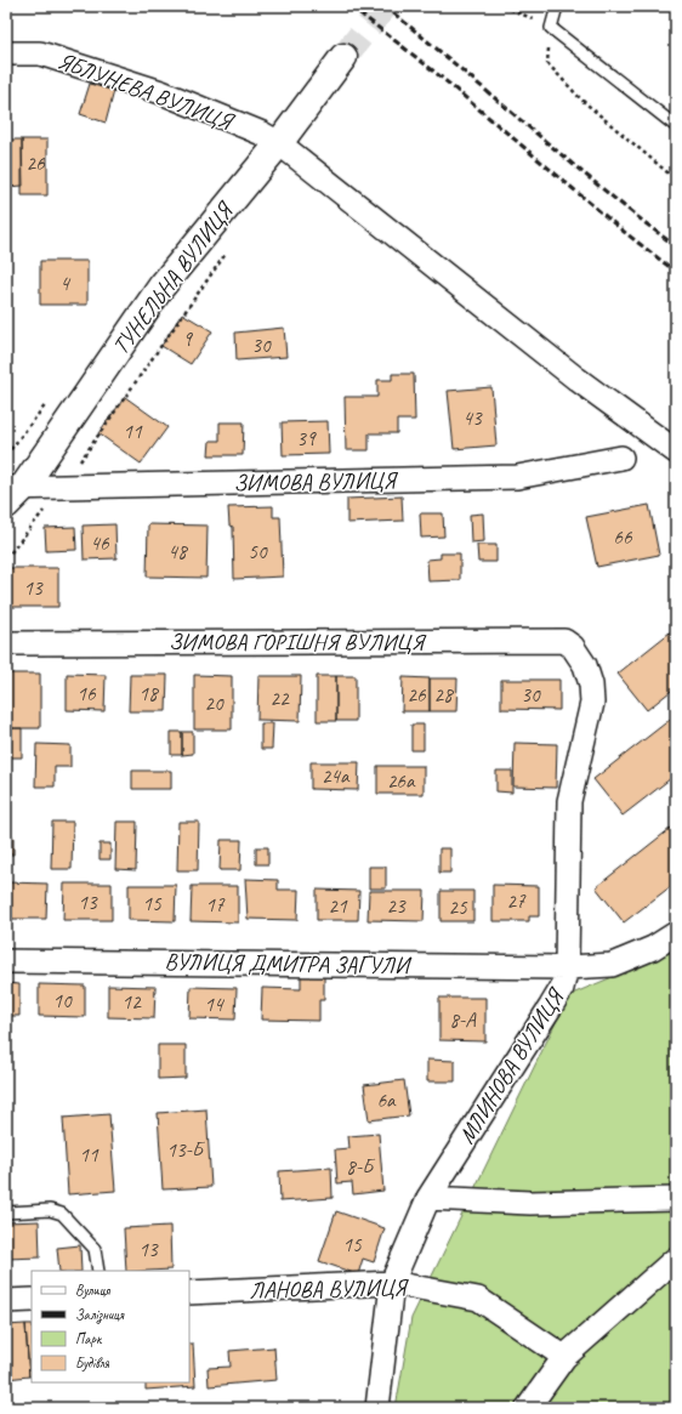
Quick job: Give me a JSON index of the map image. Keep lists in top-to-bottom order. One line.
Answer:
{"streets":{"main road":["ТУНЕЛЬНА ВУЛИЦЯ"],"street":["ЯБЛУНЕВА ВУЛИЦЯ","ЗИМОВА ВУЛИЦЯ","ЗИМОВА ГОРІШНЯ ВУЛИЦЯ","ВУЛИЦЯ ДМИТРА ЗАГУЛИ","МЛИНОВА ВУЛИЦЯ","ЛАНОВА ВУЛИЦЯ"]},"crossings":[["ЯБЛУНЕВА ВУЛИЦЯ","ТУНЕЛЬНА ВУЛИЦЯ"],["ТУНЕЛЬНА ВУЛИЦЯ","ЗИМОВА ВУЛИЦЯ"],["ЗИМОВА ГОРІШНЯ ВУЛИЦЯ","МЛИНОВА ВУЛИЦЯ"],["ВУЛИЦЯ ДМИТРА ЗАГУЛИ","МЛИНОВА ВУЛИЦЯ"],["МЛИНОВА ВУЛИЦЯ","ЛАНОВА ВУЛИЦЯ"]],"house_numbers":["26","4","9","30","43","11","39","66","46","48","50","13","16","18","26","28","30","22","20","24а","26а","27","13","15","17","21","23","25","10","12","14","8-А","6а","13-Б","11","8-Б","15","13"],"legend":["Вулиця","Залізниця","Парк","Будівля"]}
